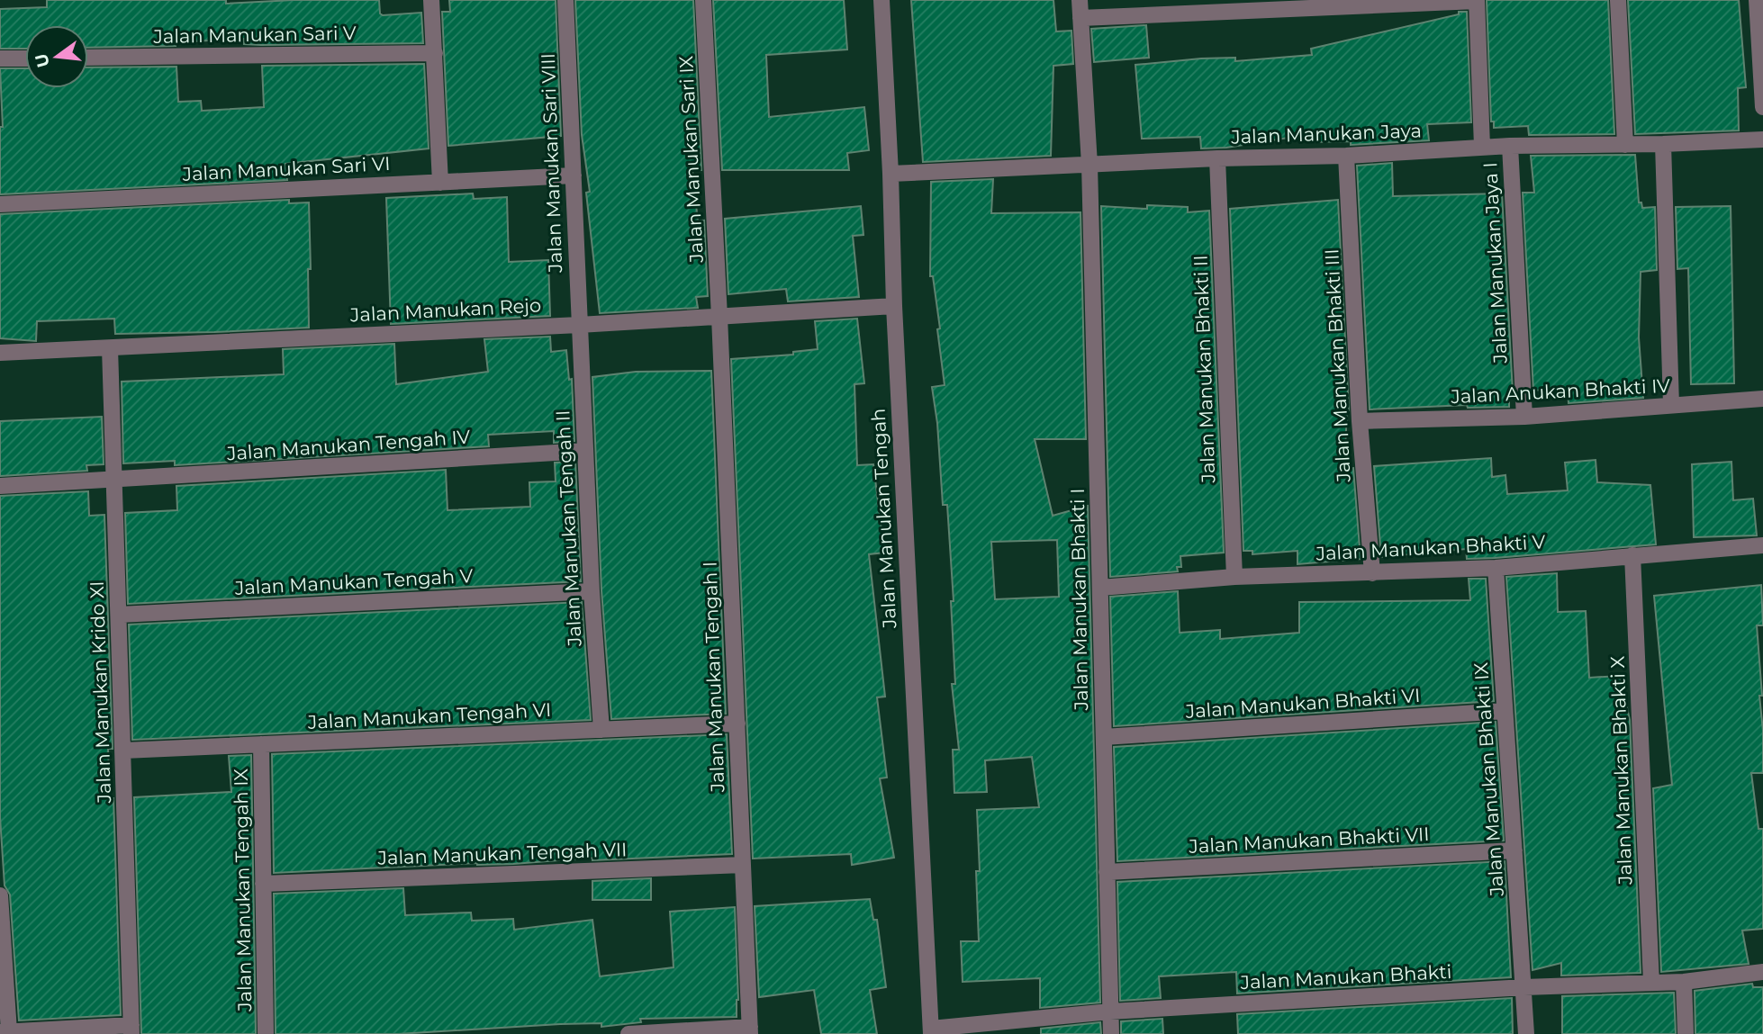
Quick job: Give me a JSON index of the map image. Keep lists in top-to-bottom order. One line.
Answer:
{"streets":{"street":["Jalan Manukan Sari V","Jalan Manukan Jaya","Jalan Manukan Sari IX","Jalan Manukan Sari VIII","Jalan Manukan Sari VI","Jalan Manukan Jaya I","Jalan Manukan Rejo","Jalan Manukan Bhakti III","Jalan Manukan Bhakti II","Jalan Anukan Bhakti IV","Jalan Manukan Tengah IV","Jalan Manukan Tengah","Jalan Manukan Tengah II","Jalan Manukan Bhakti V","Jalan Manukan Tengah V","Jalan Manukan Bhakti I","Jalan Manukan Tengah I","Jalan Manukan Krido XI","Jalan Manukan Bhakti VI","Jalan Manukan Tengah VI","Jalan Manukan Bhakti X","Jalan Manukan Bhakti IX","Jalan Manukan Bhakti VII","Jalan Manukan Tengah VII","Jalan Manukan Tengah IX","Jalan Manukan Bhakti"]},"crossings":[["Jalan Manukan Jaya","Jalan Manukan Jaya I"],["Jalan Manukan Jaya","Jalan Manukan Bhakti III"],["Jalan Manukan Jaya","Jalan Manukan Bhakti II"],["Jalan Manukan Jaya","Jalan Manukan Tengah"],["Jalan Manukan Jaya","Jalan Manukan Bhakti I"],["Jalan Manukan Sari IX","Jalan Manukan Rejo"],["Jalan Manukan Sari IX","Jalan Manukan Tengah I"],["Jalan Manukan Sari VIII","Jalan Manukan Sari VI"],["Jalan Manukan Sari VIII","Jalan Manukan Rejo"],["Jalan Manukan Sari VIII","Jalan Manukan Tengah II"],["Jalan Manukan Jaya I","Jalan Anukan Bhakti IV"],["Jalan Manukan Rejo","Jalan Manukan Tengah"],["Jalan Manukan Rejo","Jalan Manukan Tengah II"],["Jalan Manukan Rejo","Jalan Manukan Tengah I"],["Jalan Manukan Rejo","Jalan Manukan Krido XI"],["Jalan Manukan Bhakti III","Jalan Anukan Bhakti IV"],["Jalan Manukan Bhakti III","Jalan Manukan Bhakti V"],["Jalan Manukan Bhakti II","Jalan Manukan Bhakti V"],["Jalan Manukan Tengah IV","Jalan Manukan Tengah II"],["Jalan Manukan Tengah IV","Jalan Manukan Krido XI"],["Jalan Manukan Tengah","Jalan Manukan Bhakti"],["Jalan Manukan Tengah II","Jalan Manukan Tengah V"],["Jalan Manukan Tengah II","Jalan Manukan Tengah VI"],["Jalan Manukan Bhakti V","Jalan Manukan Bhakti I"],["Jalan Manukan Bhakti V","Jalan Manukan Bhakti X"],["Jalan Manukan Bhakti V","Jalan Manukan Bhakti IX"],["Jalan Manukan Tengah V","Jalan Manukan Krido XI"],["Jalan Manukan Bhakti I","Jalan Manukan Bhakti VI"],["Jalan Manukan Bhakti I","Jalan Manukan Bhakti VII"],["Jalan Manukan Bhakti I","Jalan Manukan Bhakti"],["Jalan Manukan Tengah I","Jalan Manukan Tengah VI"],["Jalan Manukan Tengah I","Jalan Manukan Tengah VII"],["Jalan Manukan Krido XI","Jalan Manukan Tengah VI"],["Jalan Manukan Bhakti VI","Jalan Manukan Bhakti IX"],["Jalan Manukan Tengah VI","Jalan Manukan Tengah IX"],["Jalan Manukan Bhakti X","Jalan Manukan Bhakti"],["Jalan Manukan Bhakti IX","Jalan Manukan Bhakti VII"],["Jalan Manukan Bhakti IX","Jalan Manukan Bhakti"],["Jalan Manukan Tengah VII","Jalan Manukan Tengah IX"]],"north":"left"}
